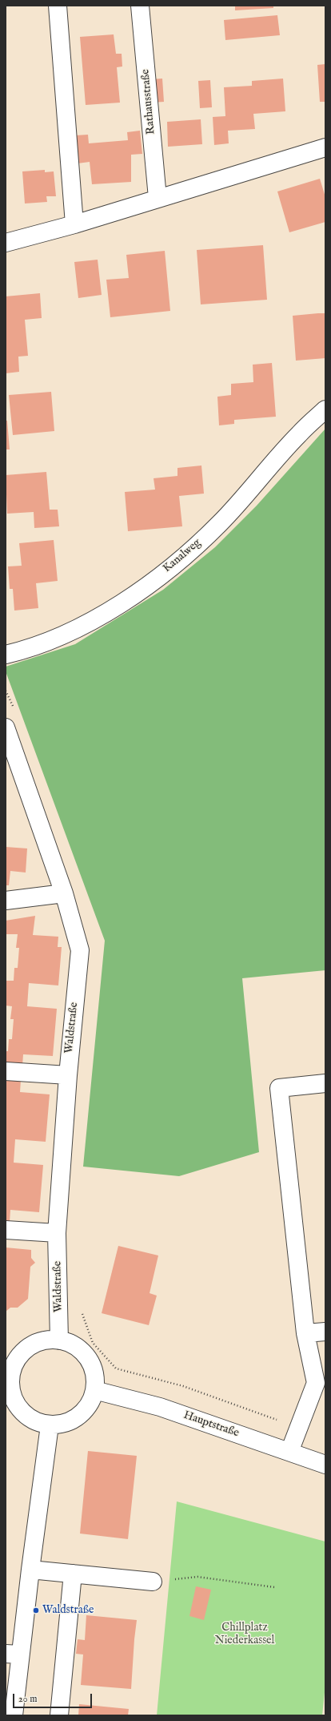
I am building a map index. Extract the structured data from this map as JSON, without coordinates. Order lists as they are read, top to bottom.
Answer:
{
  "streets": {
    "street": [
      "Rathausstraße",
      "Kanalweg",
      "Waldstraße",
      "Hauptstraße"
    ]
  },
  "crossings": [
    ["Waldstraße", "Hauptstraße"]
  ],
  "parks": ["Chillplatz Niederkassel"],
  "places": ["Waldstraße"],
  "scale_bar": "20 m"
}
